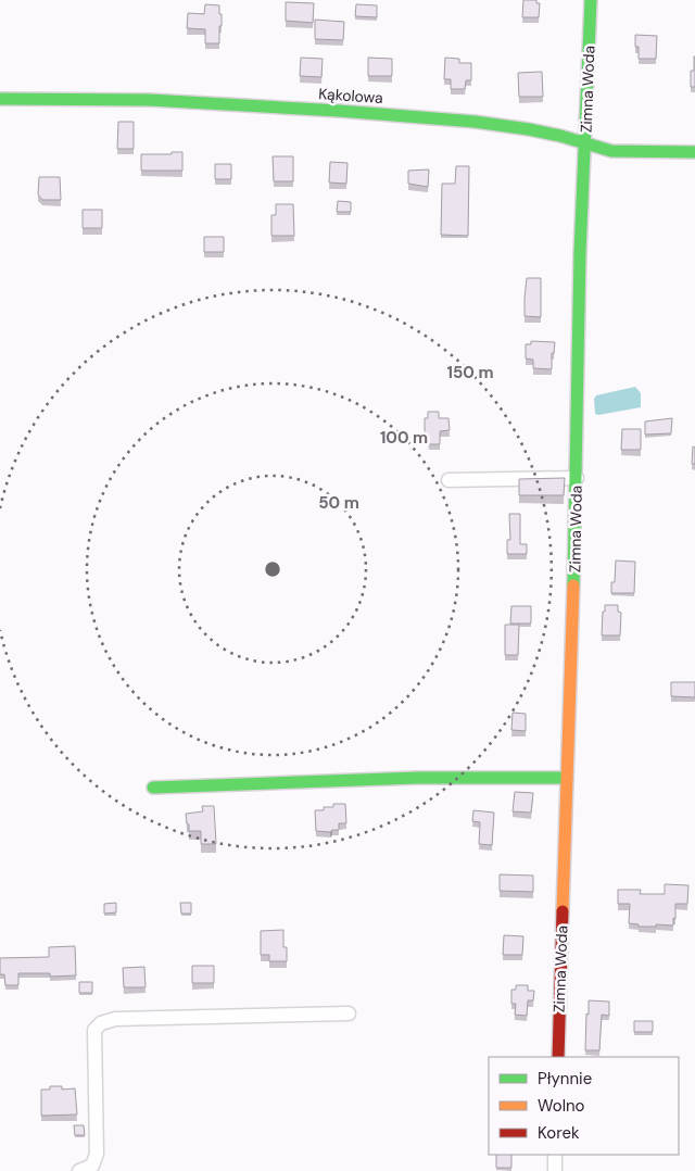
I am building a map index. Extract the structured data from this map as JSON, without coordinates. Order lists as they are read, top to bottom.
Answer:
{
  "streets": {
    "street": ["Zimna Woda", "Kąkolowa"]
  },
  "crossings": [
    ["Zimna Woda", "Kąkolowa"]
  ],
  "legend": ["Płynnie", "Wolno", "Korek"],
  "rings": ["150 m", "100 m", "50 m"]
}
